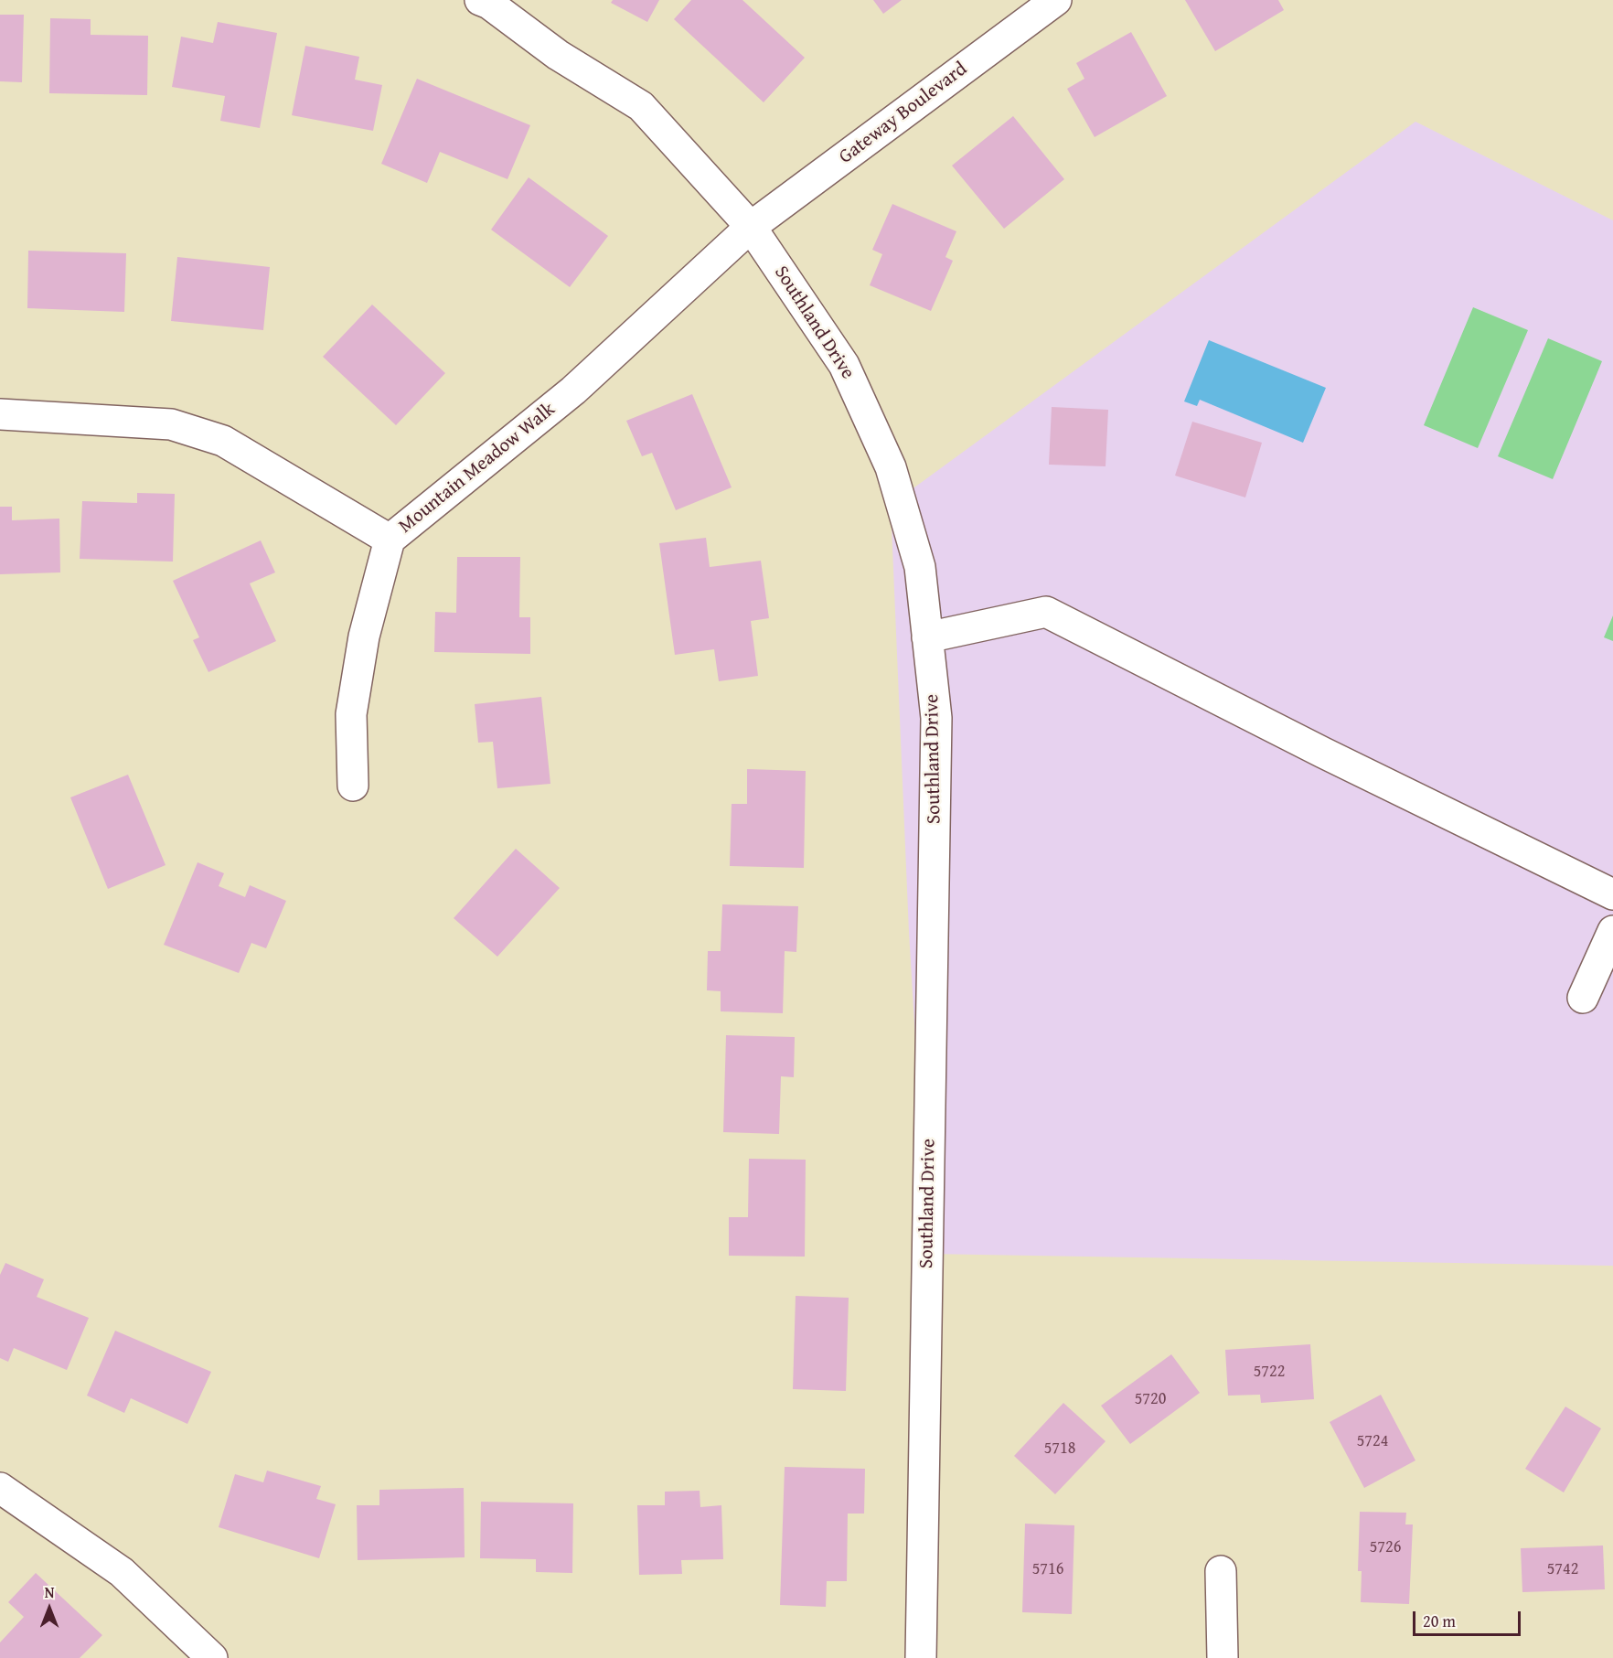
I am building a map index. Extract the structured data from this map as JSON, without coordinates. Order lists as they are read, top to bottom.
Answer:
{
  "streets": {
    "street": ["Gateway Boulevard", "Southland Drive", "Mountain Meadow Walk"]
  },
  "crossings": [
    ["Gateway Boulevard", "Southland Drive"],
    ["Gateway Boulevard", "Mountain Meadow Walk"],
    ["Southland Drive", "Mountain Meadow Walk"]
  ],
  "house_numbers": [
    "5722",
    "5720",
    "5724",
    "5718",
    "5726",
    "5716",
    "5742"
  ],
  "scale_bar": "20 m",
  "north": "top"
}
